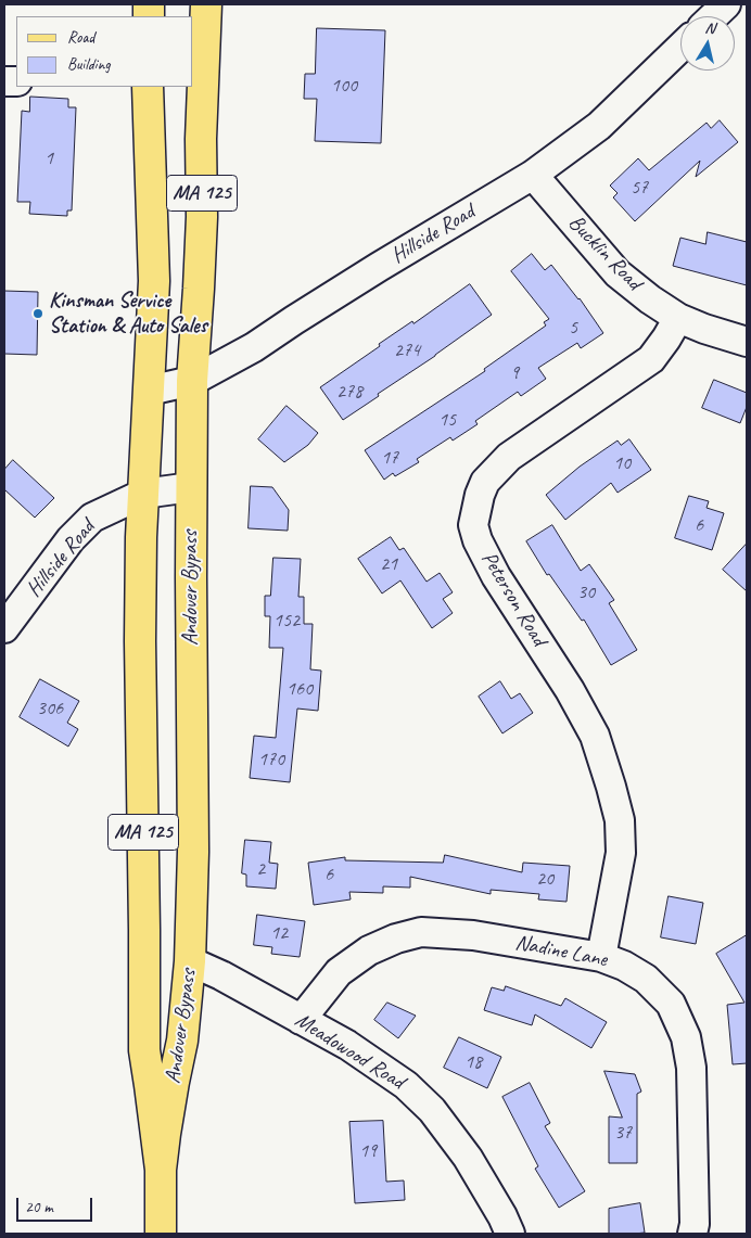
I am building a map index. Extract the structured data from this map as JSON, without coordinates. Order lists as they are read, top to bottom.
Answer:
{
  "streets": {
    "main road": ["MA 125", "Andover Bypass"],
    "street": [
      "Hillside Road",
      "Bucklin Road",
      "Peterson Road",
      "Nadine Lane",
      "Meadowood Road"
    ]
  },
  "crossings": [
    ["Hillside Road", "Bucklin Road"],
    ["Hillside Road", "Andover Bypass"],
    ["Bucklin Road", "Peterson Road"],
    ["Andover Bypass", "Meadowood Road"],
    ["Peterson Road", "Nadine Lane"],
    ["Nadine Lane", "Meadowood Road"]
  ],
  "places": ["Kinsman Service Station & Auto Sales"],
  "house_numbers": [
    "100",
    "1",
    "57",
    "5",
    "274",
    "9",
    "278",
    "15",
    "17",
    "10",
    "6",
    "21",
    "30",
    "152",
    "160",
    "306",
    "170",
    "2",
    "6",
    "20",
    "12",
    "18",
    "37",
    "19"
  ],
  "legend": ["Road", "Building"],
  "scale_bar": "20 m",
  "north": "top"
}
